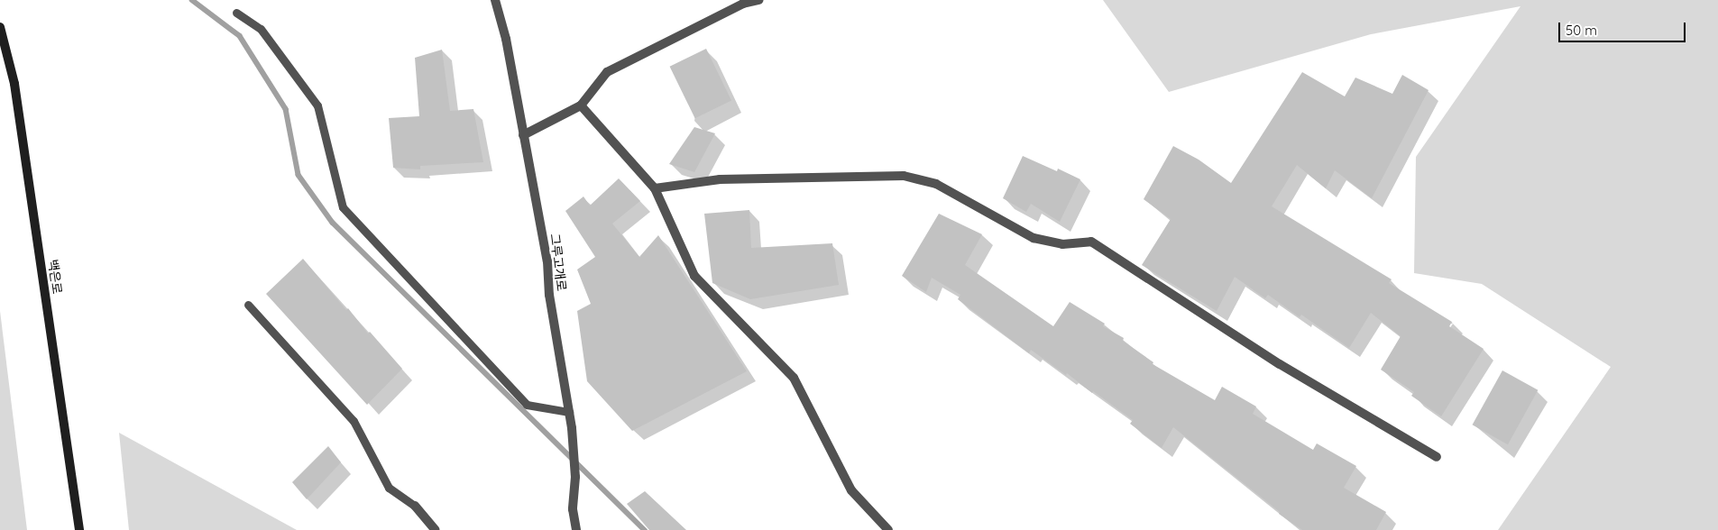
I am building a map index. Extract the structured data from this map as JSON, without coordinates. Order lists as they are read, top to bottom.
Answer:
{
  "streets": {
    "main road": ["백은로"],
    "street": ["그루고개로"]
  },
  "scale_bar": "50 m"
}
